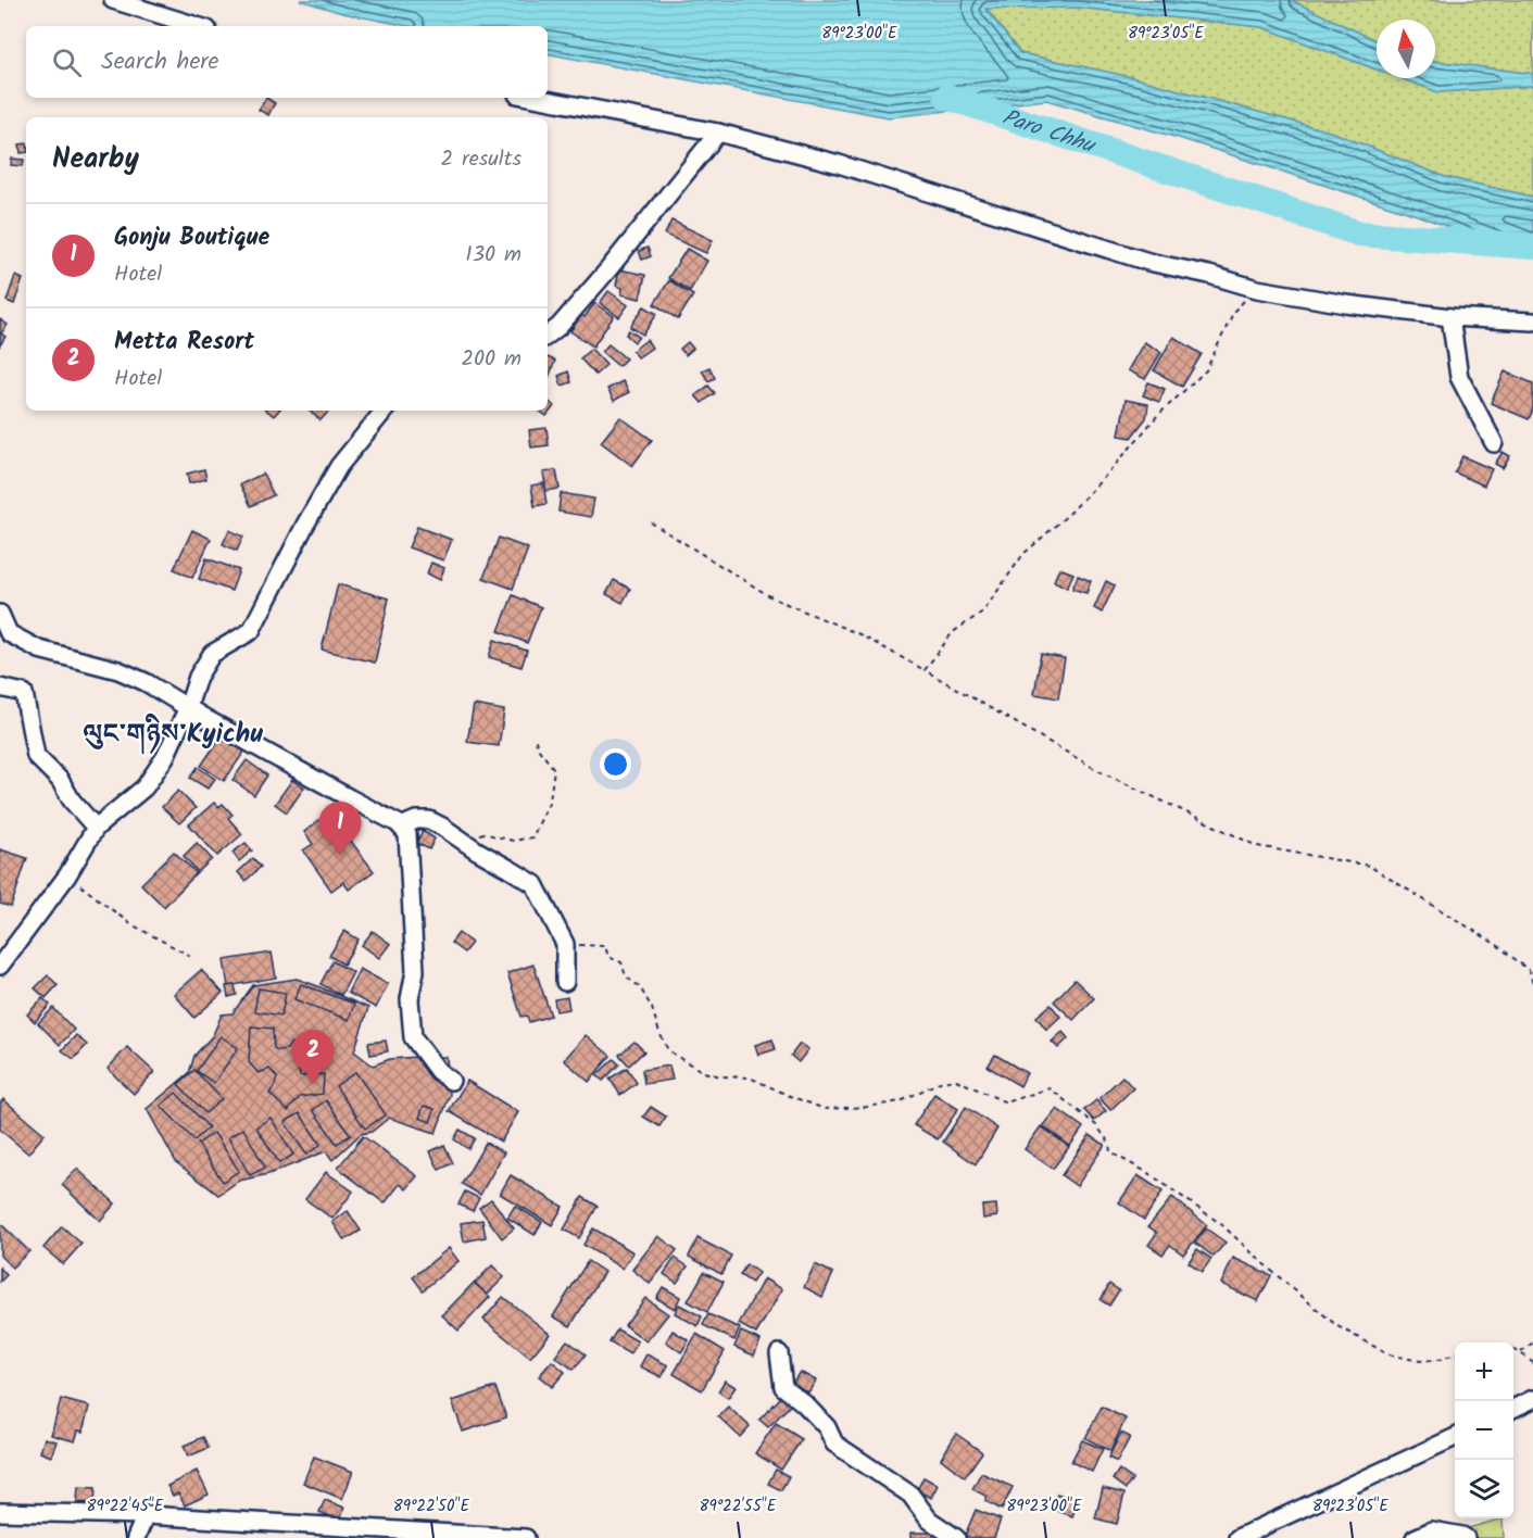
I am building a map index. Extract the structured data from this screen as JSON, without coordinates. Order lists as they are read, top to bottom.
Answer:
{
  "districts": ["ལུང་གཉིས་Kyichu"],
  "water": ["Paro Chhu"],
  "north": "top",
  "page": {
    "search": "Search here",
    "heading": ["Nearby", "2 results"],
    "list": [
      {
        "mark": "1",
        "name": "Gonju Boutique",
        "note": "Hotel",
        "value": "130 m"
      },
      {
        "mark": "2",
        "name": "Metta Resort",
        "note": "Hotel",
        "value": "200 m"
      }
    ],
    "pins": ["1", "2"],
    "map_buttons": ["+", "−"]
  },
  "coordinates": [
    "89°23'00\"E",
    "89°23'05\"E",
    "89°22'45\"E",
    "89°22'50\"E",
    "89°22'55\"E"
  ]
}
